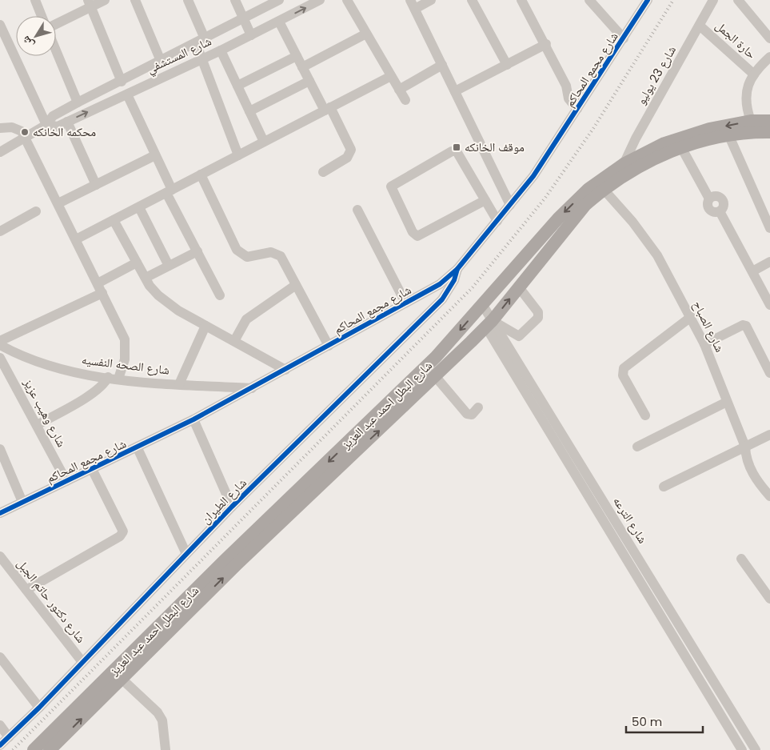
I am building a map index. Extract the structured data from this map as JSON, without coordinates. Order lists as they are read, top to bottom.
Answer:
{
  "streets": {
    "main road": ["شارع البطل احمد عبد العزيز"],
    "street": [
      "حارة الجمل",
      "شارع المستشفي",
      "شارع مجمع المحاكم",
      "شارع 23 يوليو",
      "شارع الصباح",
      "شارع الصحه النفسيه",
      "شارع وهيب عزيز",
      "شارع الطيران",
      "شارع الترعه",
      "شارع دكتور حاتم الجبل"
    ]
  },
  "crossings": [
    ["حارة الجمل", "شارع 23 يوليو"],
    ["شارع مجمع المحاكم", "شارع الصحه النفسيه"],
    ["شارع مجمع المحاكم", "شارع وهيب عزيز"],
    ["شارع مجمع المحاكم", "شارع الطيران"],
    ["شارع 23 يوليو", "شارع البطل احمد عبد العزيز"],
    ["شارع الصباح", "شارع البطل احمد عبد العزيز"],
    ["شارع البطل احمد عبد العزيز", "شارع الترعه"],
    ["شارع الطيران", "شارع دكتور حاتم الجبل"]
  ],
  "places": {
    "other": ["محكمه الخانكه"],
    "transit": ["موقف الخانكه"]
  },
  "scale_bar": "50 m",
  "north": "bottom left"
}
